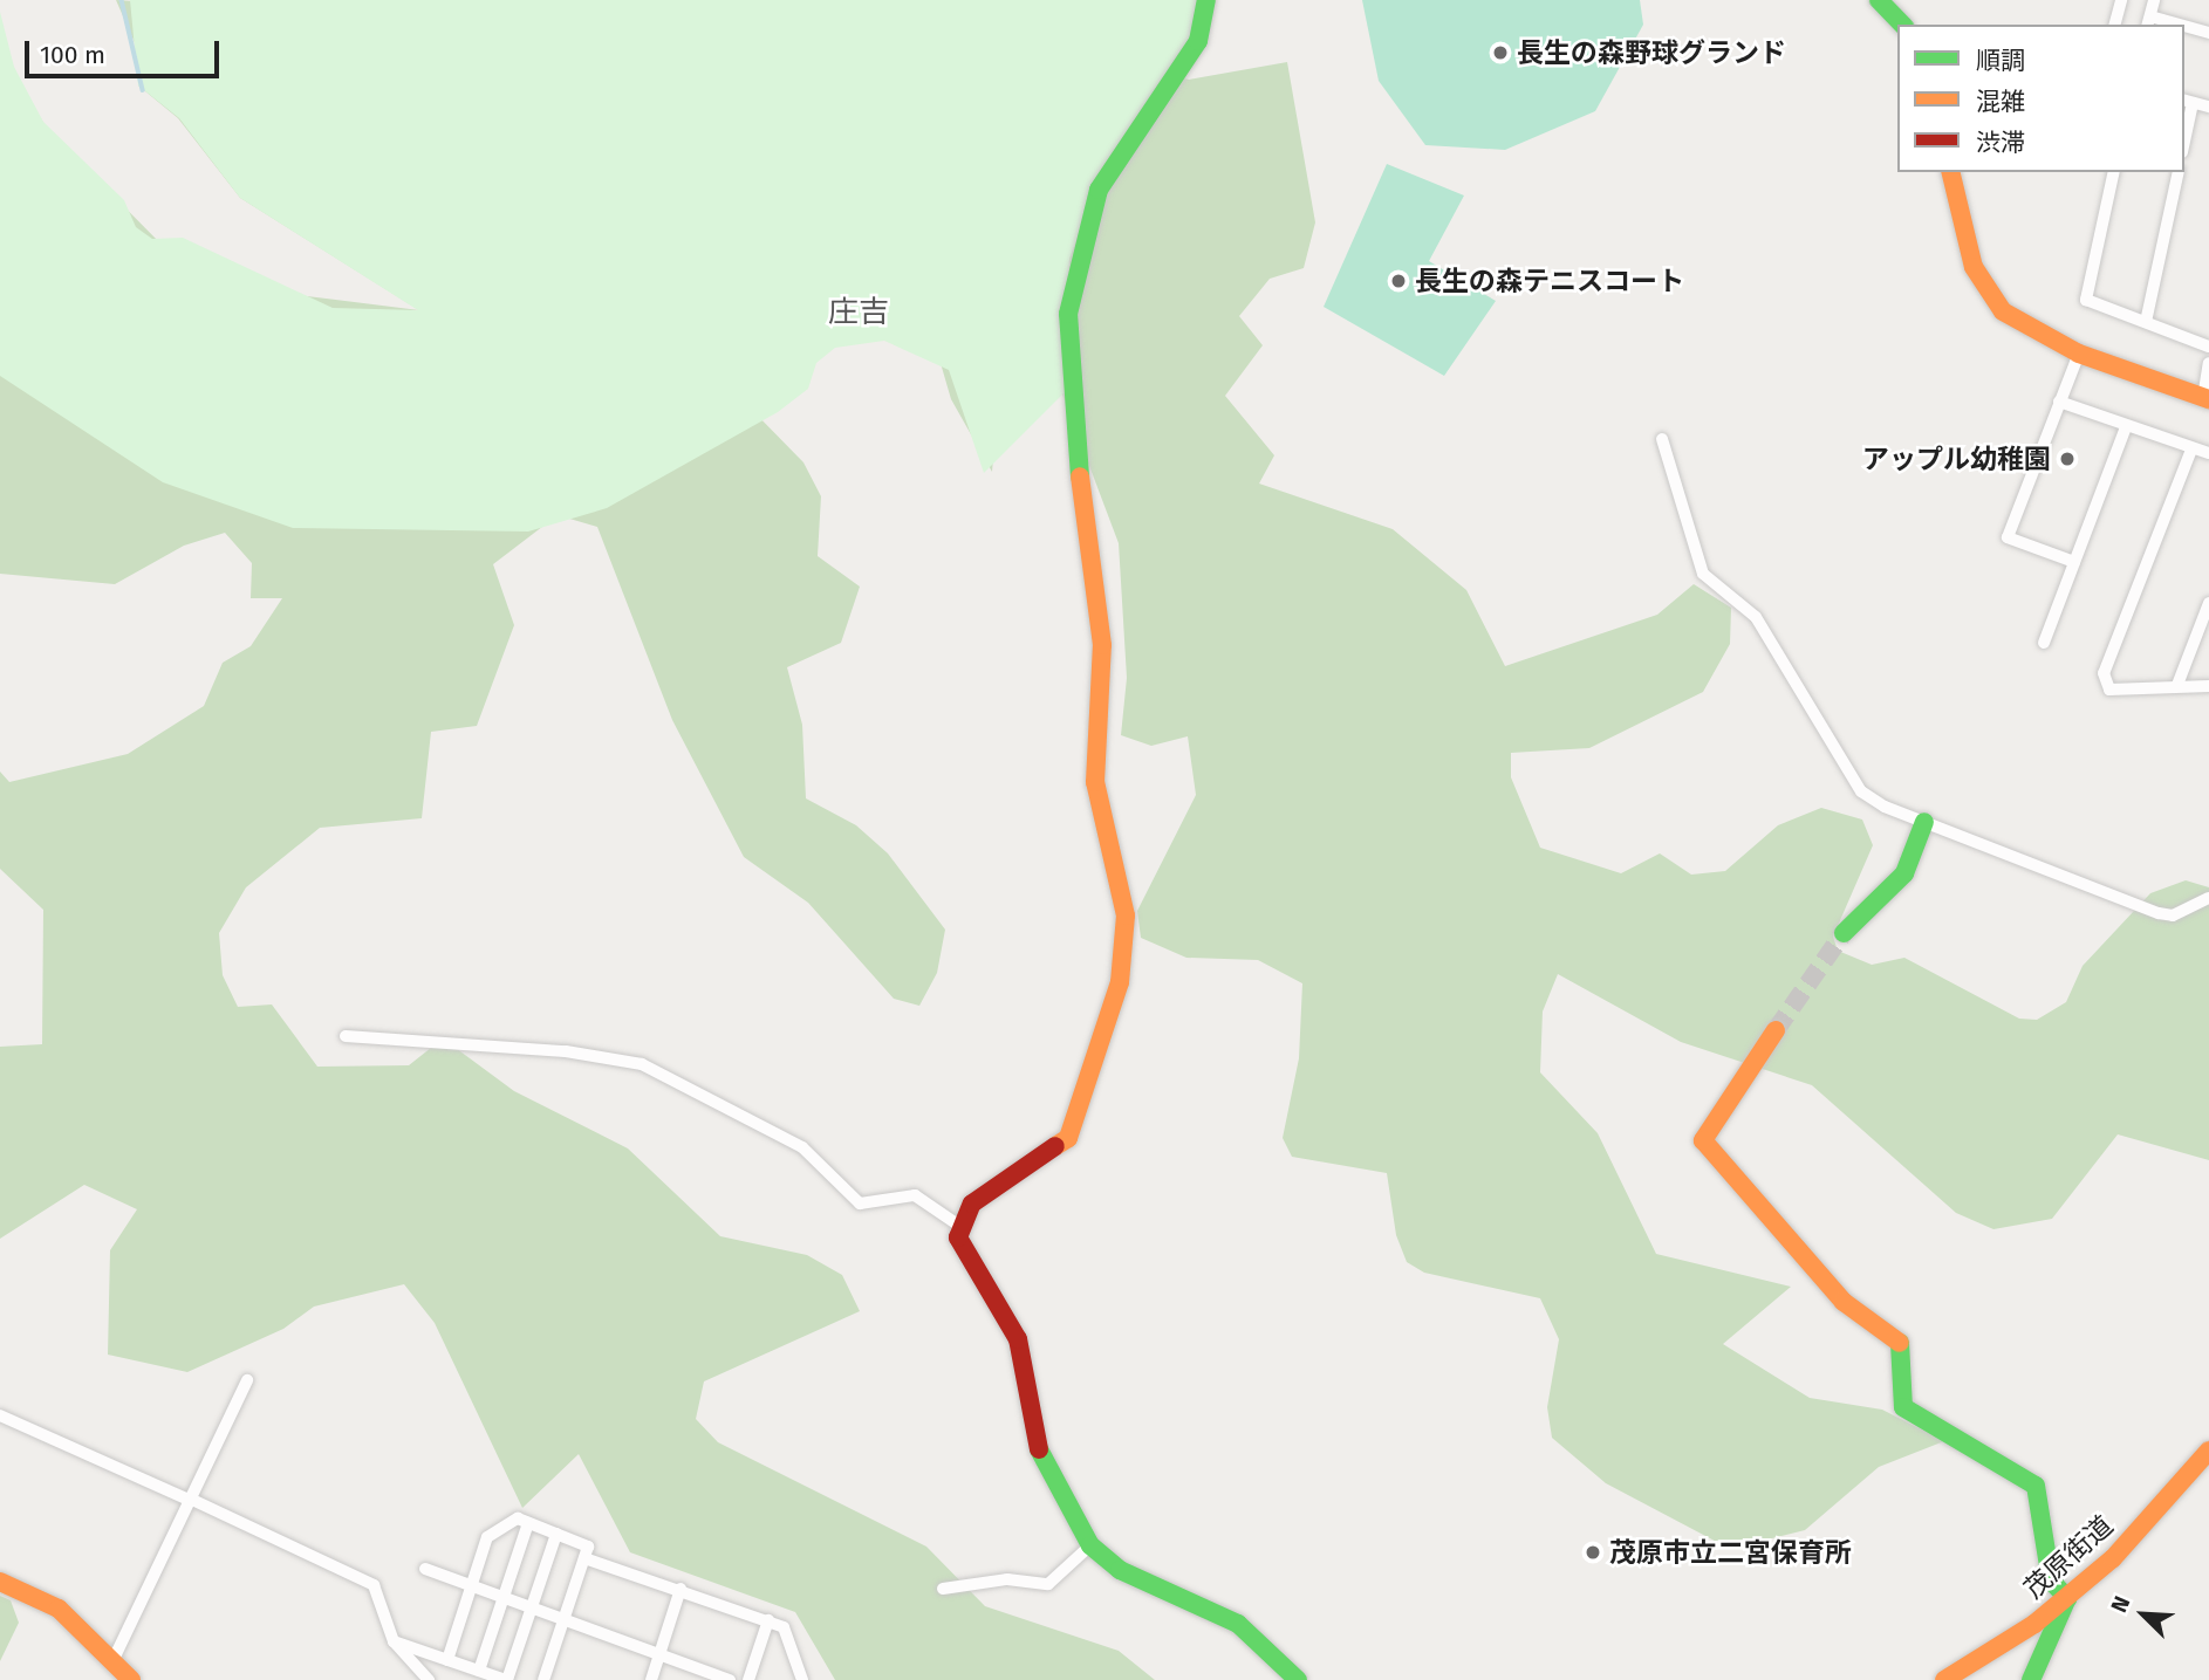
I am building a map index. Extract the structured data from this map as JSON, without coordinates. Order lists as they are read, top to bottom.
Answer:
{
  "streets": {
    "street": ["茂原街道"]
  },
  "districts": ["庄吉"],
  "places": [
    "長生の森野球グランド",
    "長生の森テニスコート",
    "アップル幼稚園",
    "茂原市立二宮保育所"
  ],
  "legend": ["順調", "混雑", "渋滞"],
  "scale_bar": "100 m",
  "north": "top left"
}
